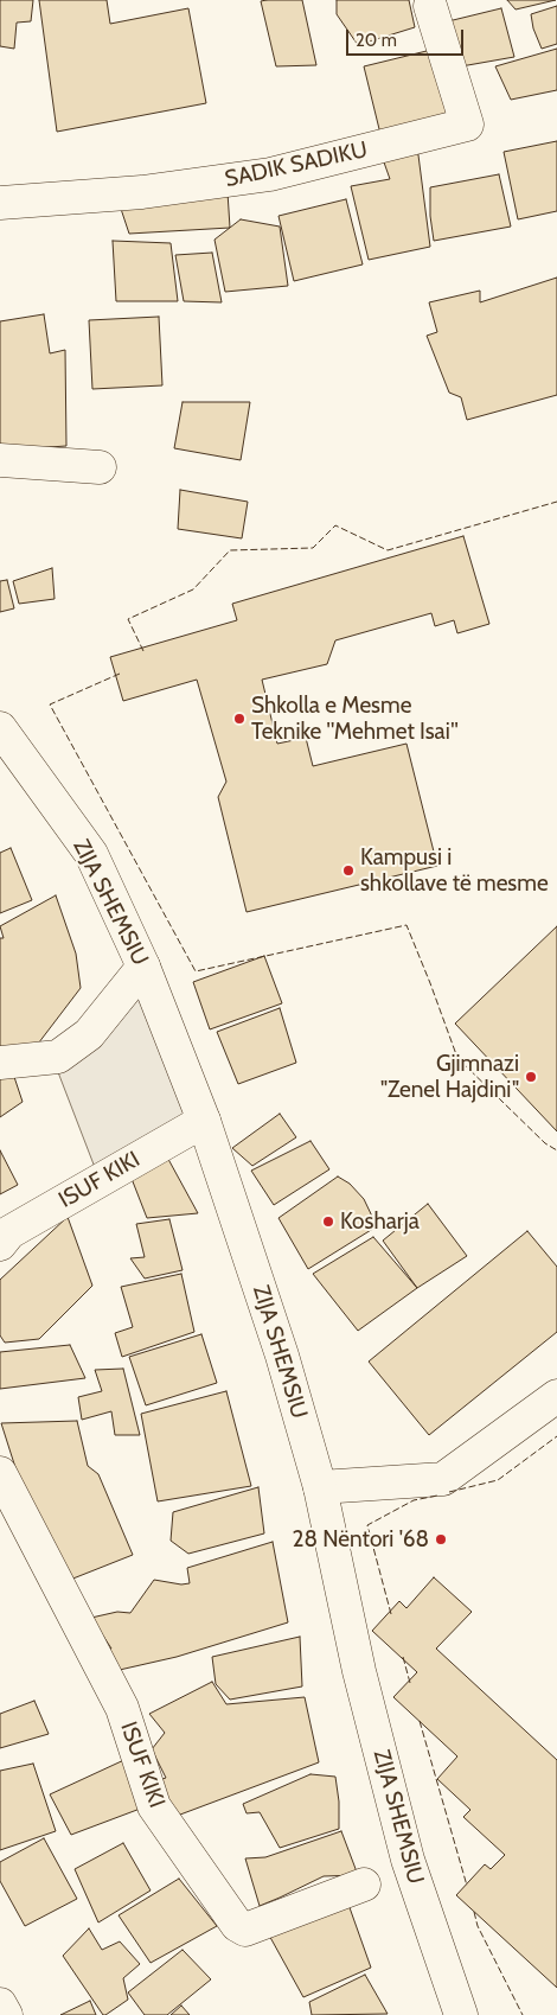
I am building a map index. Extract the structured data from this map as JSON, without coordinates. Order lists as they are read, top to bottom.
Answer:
{
  "streets": {
    "street": ["SADIK SADIKU", "ZIJA SHEMSIU", "ISUF KIKI"]
  },
  "crossings": [
    ["ZIJA SHEMSIU", "ISUF KIKI"]
  ],
  "places": [
    "Shkolla e Mesme Teknike ''Mehmet Isai''",
    "Kampusi i shkollave të mesme",
    "Gjimnazi \"Zenel Hajdini\"",
    "Kosharja",
    "28 Nëntori '68"
  ],
  "scale_bar": "20 m"
}
